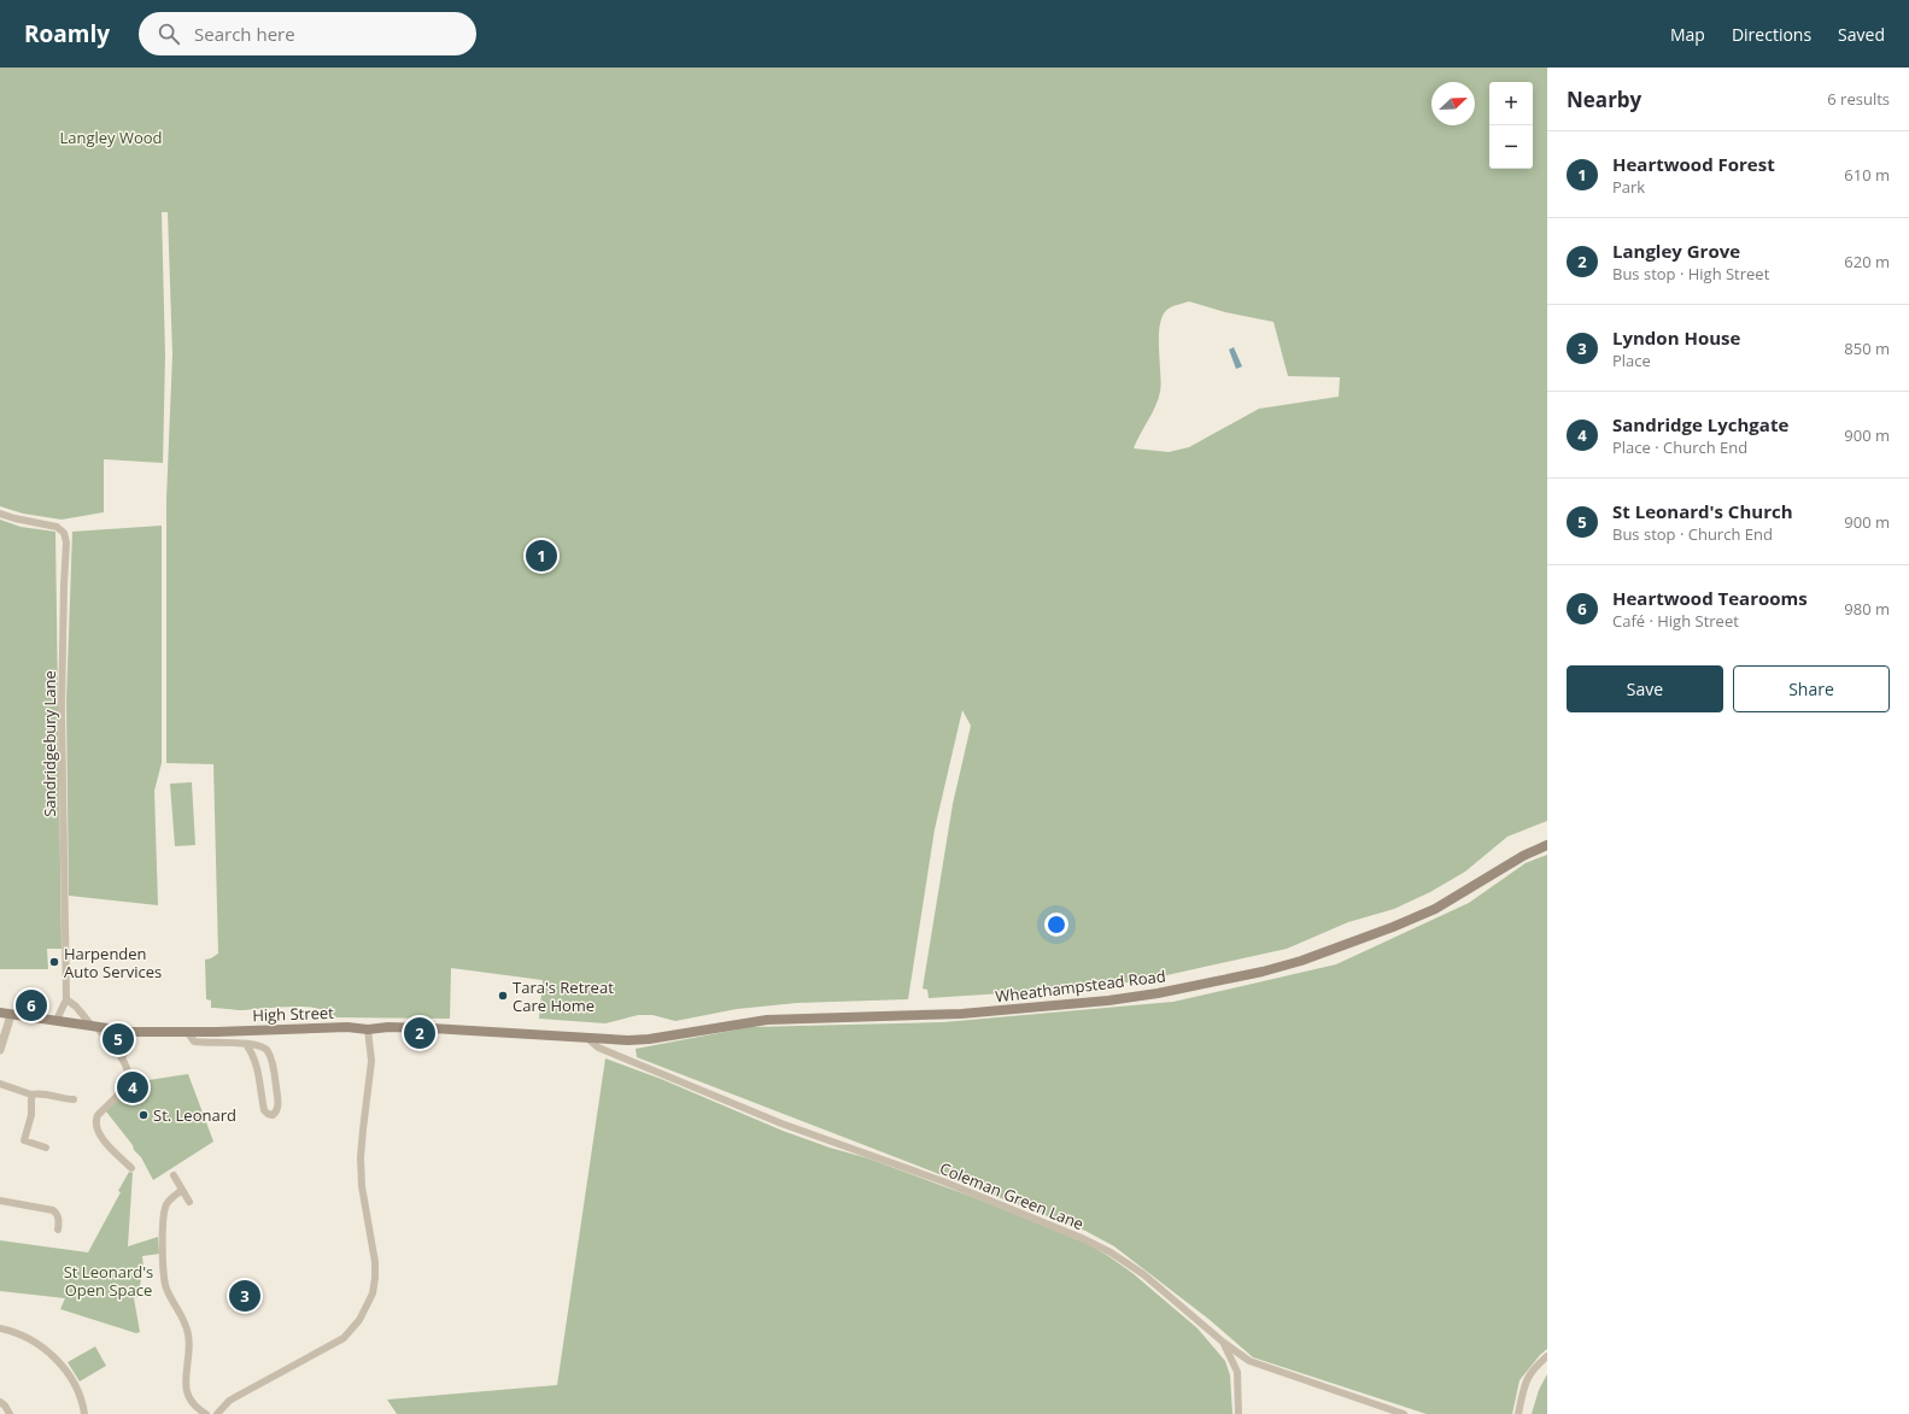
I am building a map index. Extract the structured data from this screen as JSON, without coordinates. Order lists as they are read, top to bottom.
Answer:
{
  "streets": {
    "main road": ["Wheathampstead Road", "High Street"],
    "street": ["Sandridgebury Lane", "Coleman Green Lane"]
  },
  "crossings": [
    ["Sandridgebury Lane", "High Street"],
    ["Wheathampstead Road", "High Street"],
    ["Wheathampstead Road", "Coleman Green Lane"],
    ["High Street", "Coleman Green Lane"]
  ],
  "parks": ["Langley Wood", "St Leonard's Open Space"],
  "places": ["Harpenden Auto Services", "Tara's Retreat Care Home", "St. Leonard"],
  "north": "top right",
  "page": {
    "header": "Roamly",
    "search": "Search here",
    "nav": ["Map", "Directions", "Saved"],
    "heading": ["Nearby", "6 results"],
    "map_buttons": ["+", "−"],
    "list": [
      {
        "mark": "1",
        "name": "Heartwood Forest",
        "note": "Park",
        "value": "610 m"
      },
      {
        "mark": "2",
        "name": "Langley Grove",
        "note": "Bus stop · High Street",
        "value": "620 m"
      },
      {
        "mark": "3",
        "name": "Lyndon House",
        "note": "Place",
        "value": "850 m"
      },
      {
        "mark": "4",
        "name": "Sandridge Lychgate",
        "note": "Place · Church End",
        "value": "900 m"
      },
      {
        "mark": "5",
        "name": "St Leonard's Church",
        "note": "Bus stop · Church End",
        "value": "900 m"
      },
      {
        "mark": "6",
        "name": "Heartwood Tearooms",
        "note": "Café · High Street",
        "value": "980 m"
      }
    ],
    "pins": [
      "1",
      "6",
      "2",
      "5",
      "4",
      "3"
    ],
    "buttons": ["Save", "Share"]
  }
}
